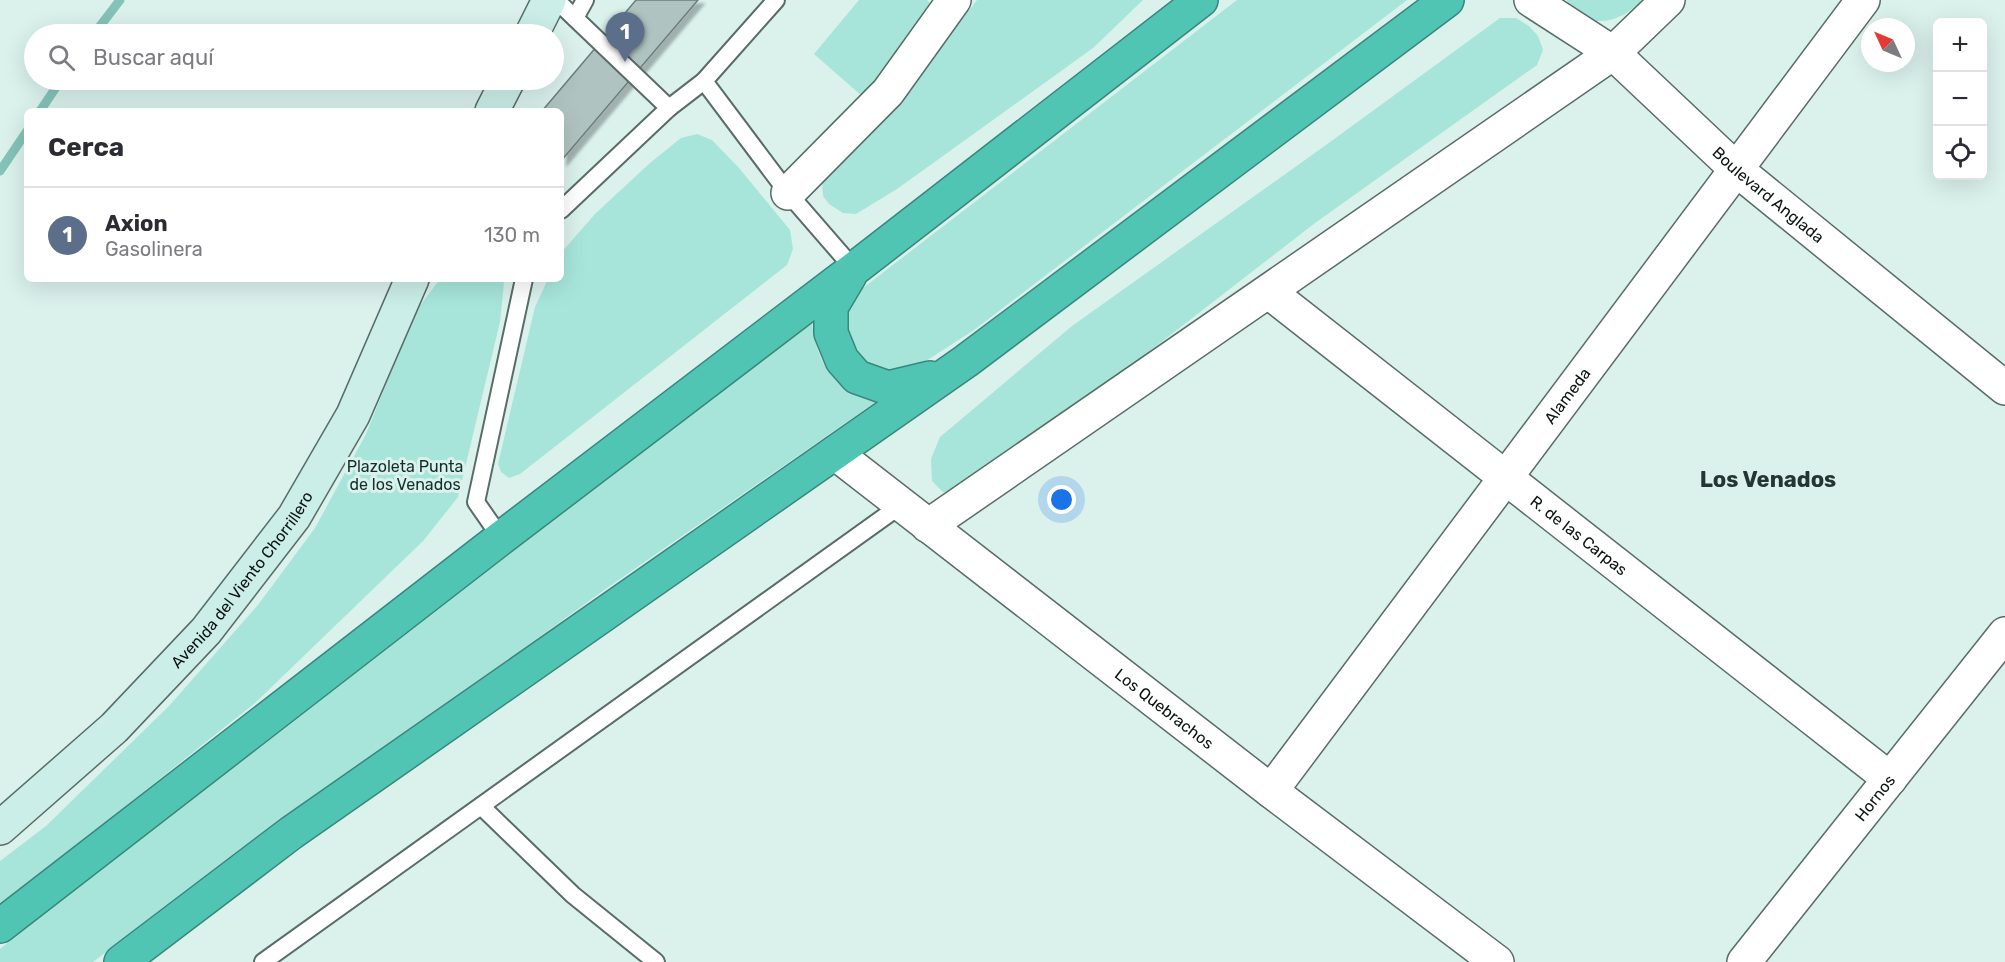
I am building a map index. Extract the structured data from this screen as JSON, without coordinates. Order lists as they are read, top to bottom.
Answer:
{
  "streets": {
    "main road": ["Avenida del Viento Chorrillero"],
    "street": [
      "Boulevard Anglada",
      "Alameda",
      "R. de las Carpas",
      "Los Quebrachos",
      "Hornos"
    ]
  },
  "crossings": [
    ["Boulevard Anglada", "Alameda"],
    ["Alameda", "R. de las Carpas"],
    ["Alameda", "Los Quebrachos"],
    ["R. de las Carpas", "Hornos"]
  ],
  "districts": ["Los Venados"],
  "parks": ["Plazoleta Punta de los Venados"],
  "north": "top left",
  "page": {
    "pins": "1",
    "map_buttons": ["+", "−"],
    "search": "Buscar aquí",
    "heading": "Cerca",
    "list": [
      {
        "mark": "1",
        "name": "Axion",
        "note": "Gasolinera",
        "value": "130 m"
      }
    ]
  }
}
